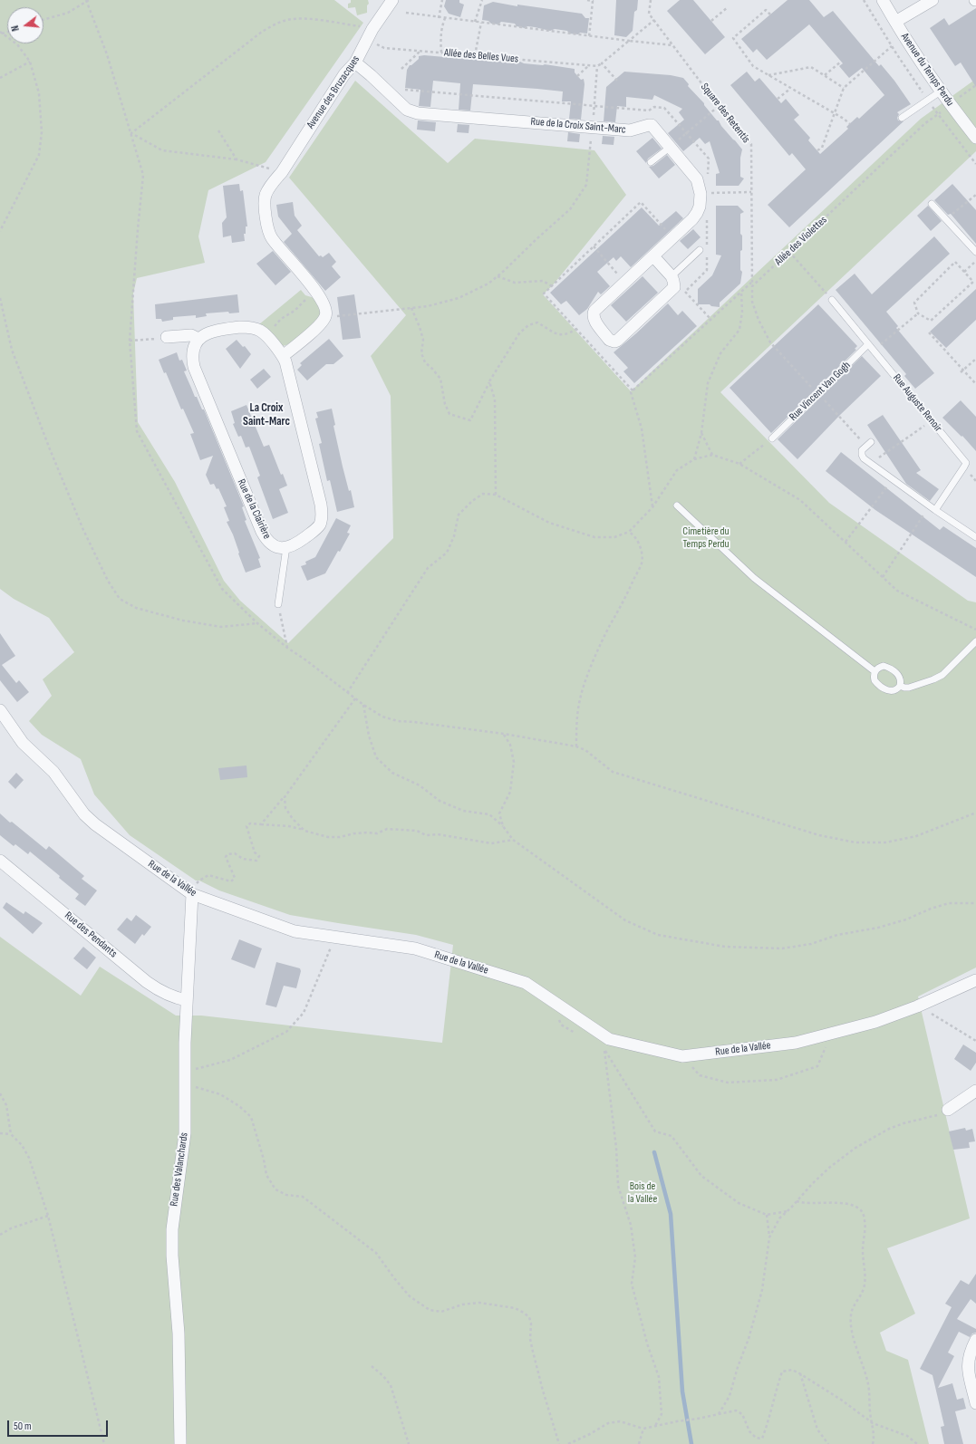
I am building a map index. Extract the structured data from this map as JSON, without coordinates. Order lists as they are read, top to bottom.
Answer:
{
  "streets": {
    "street": [
      "Avenue du Temps Perdu",
      "Avenue des Bruzacques",
      "Rue de la Croix Saint-Marc",
      "Rue de la Clairière",
      "Rue de la Vallée",
      "Rue des Pendants",
      "Rue des Valanchards"
    ],
    "lane": ["Rue Vincent Van Gogh", "Rue Auguste Renoir"],
    "path": ["Allée des Belles Vues", "Square des Retentis", "Allée des Violettes"]
  },
  "crossings": [
    ["Allée des Belles Vues", "Avenue des Bruzacques"],
    ["Avenue des Bruzacques", "Rue de la Croix Saint-Marc"],
    ["Square des Retentis", "Allée des Violettes"],
    ["Rue Vincent Van Gogh", "Rue Auguste Renoir"],
    ["Rue de la Vallée", "Rue des Valanchards"],
    ["Rue des Pendants", "Rue des Valanchards"]
  ],
  "districts": ["La Croix Saint-Marc"],
  "parks": ["Cimetière du Temps Perdu", "Bois de la Vallée"],
  "scale_bar": "50 m",
  "north": "left"
}
